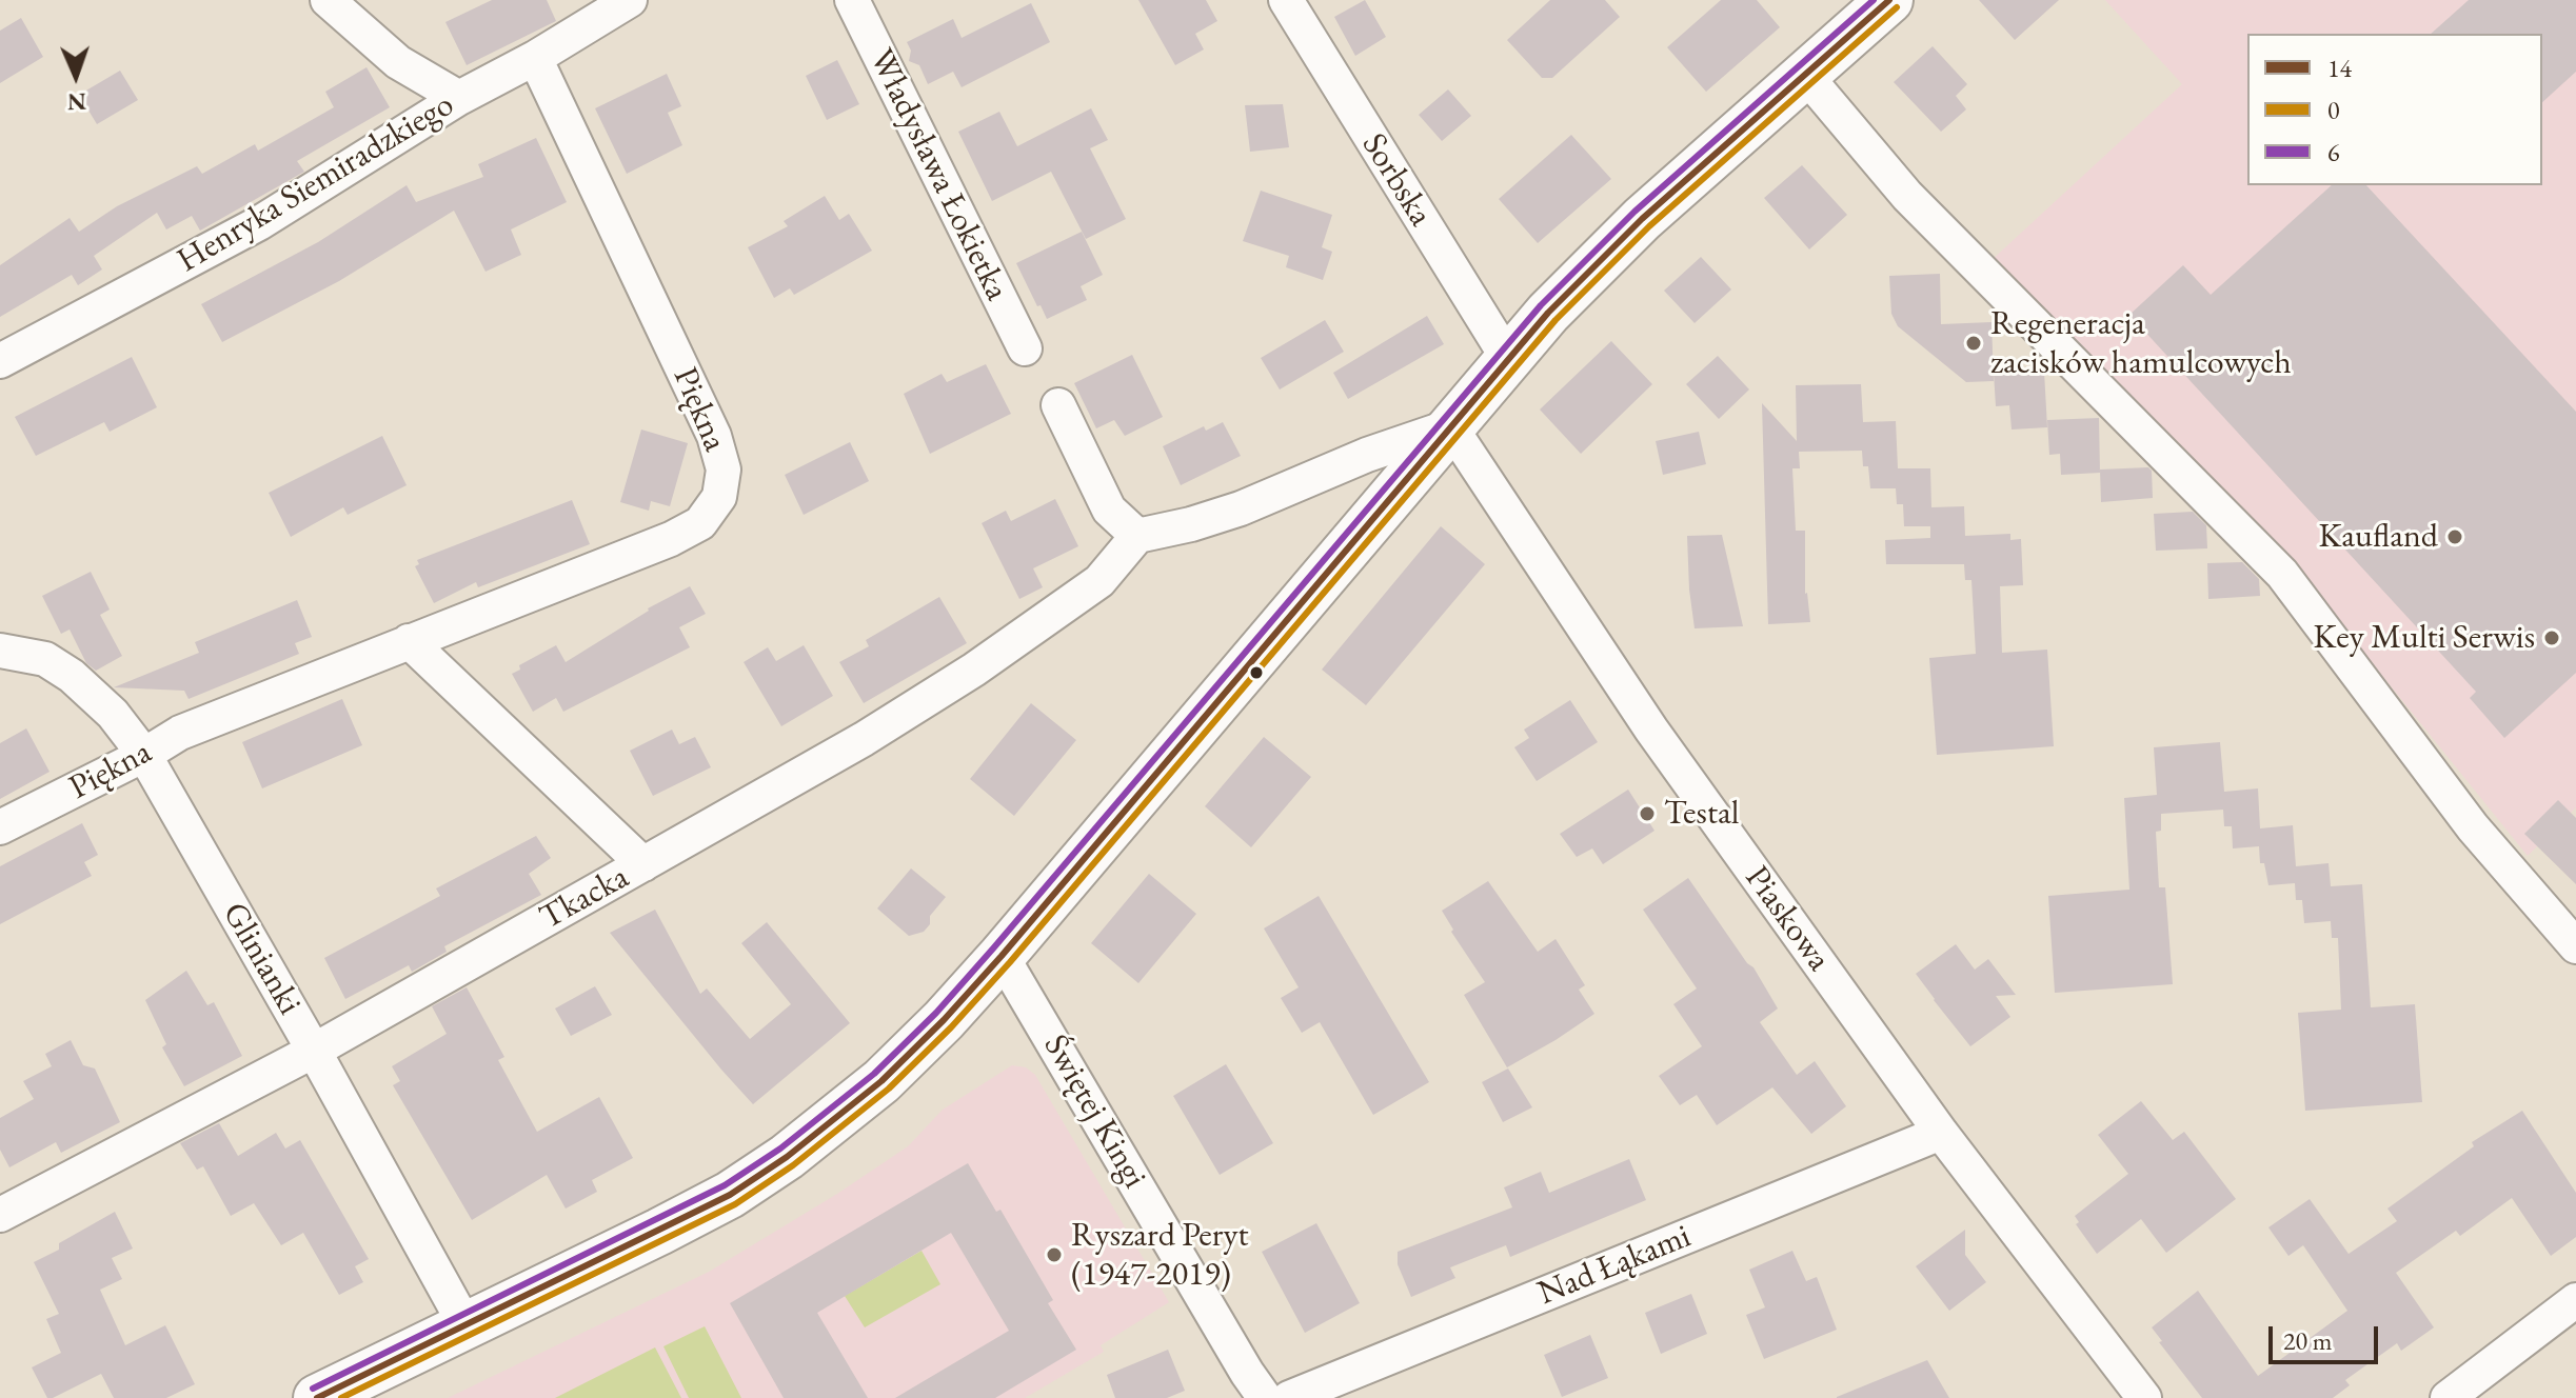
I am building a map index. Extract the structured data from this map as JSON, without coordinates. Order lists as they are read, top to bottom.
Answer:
{
  "streets": {
    "street": [
      "Władysława Łokietka",
      "Sorbska",
      "Henryka Siemiradzkiego",
      "Piękna",
      "Tkacka",
      "Piaskowa",
      "Glinianki",
      "Świętej Kingi",
      "Nad Łąkami"
    ]
  },
  "crossings": [
    ["Henryka Siemiradzkiego", "Piękna"],
    ["Piękna", "Glinianki"],
    ["Tkacka", "Glinianki"],
    ["Piaskowa", "Nad Łąkami"]
  ],
  "places": [
    "Regeneracja zacisków hamulcowych",
    "Kaufland",
    "Key Multi Serwis",
    "Testal",
    "Ryszard Peryt (1947-2019)"
  ],
  "lines": ["transit line 14", "transit line 6", "transit line 0"],
  "legend": ["14", "0", "6"],
  "scale_bar": "20 m",
  "north": "bottom"
}
